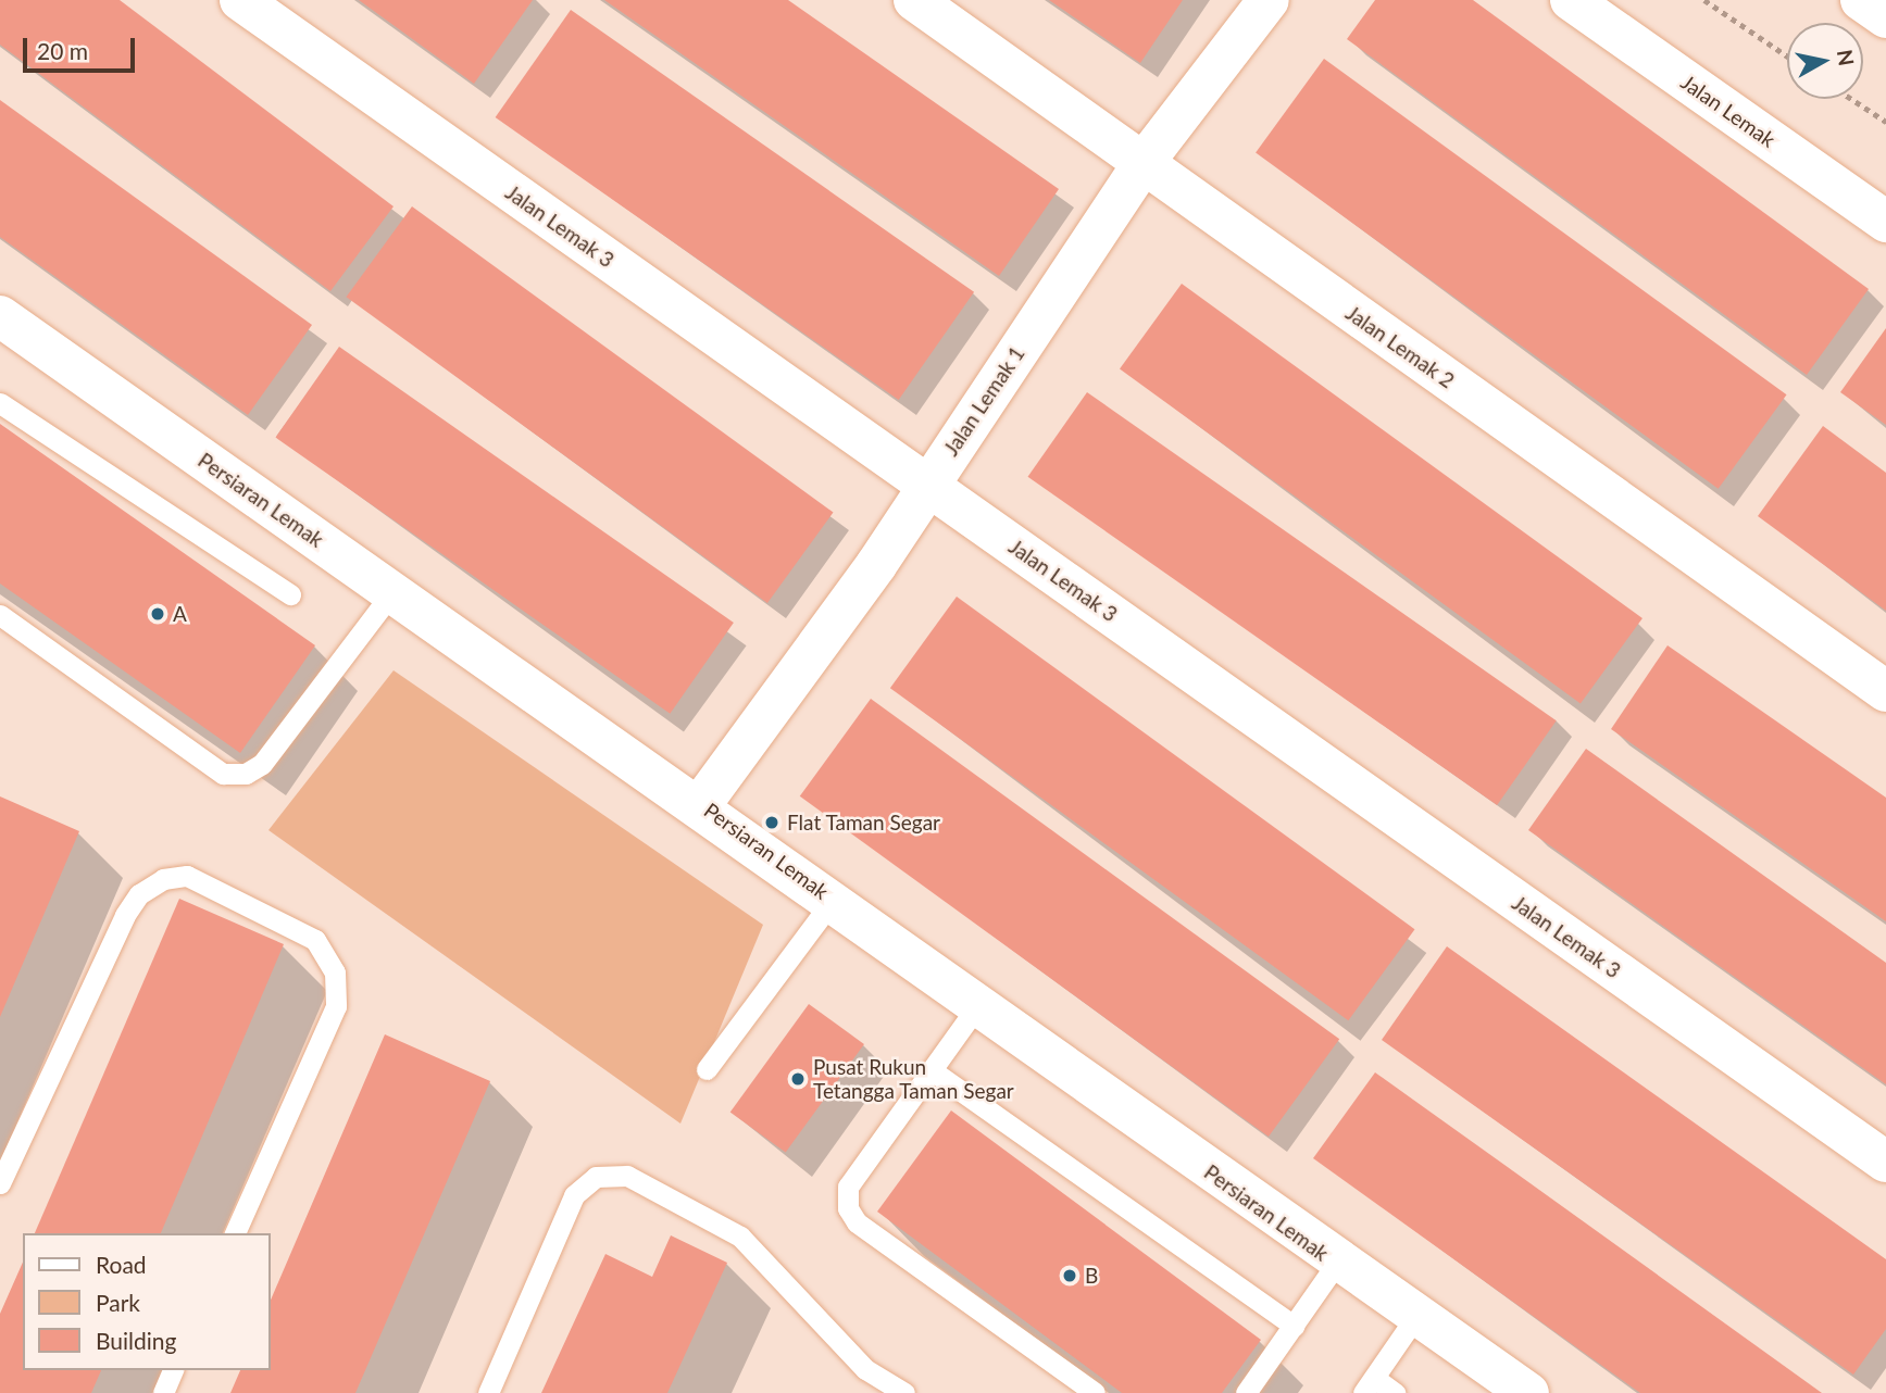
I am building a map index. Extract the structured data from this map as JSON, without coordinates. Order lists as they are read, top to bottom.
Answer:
{
  "streets": {
    "street": [
      "Jalan Lemak",
      "Jalan Lemak 3",
      "Jalan Lemak 2",
      "Jalan Lemak 1",
      "Persiaran Lemak"
    ]
  },
  "crossings": [
    ["Jalan Lemak 3", "Jalan Lemak 1"],
    ["Jalan Lemak 2", "Jalan Lemak 1"],
    ["Jalan Lemak 1", "Persiaran Lemak"]
  ],
  "places": [
    "A",
    "Flat Taman Segar",
    "Pusat Rukun Tetangga Taman Segar",
    "B"
  ],
  "legend": ["Road", "Park", "Building"],
  "scale_bar": "20 m",
  "north": "right"
}
